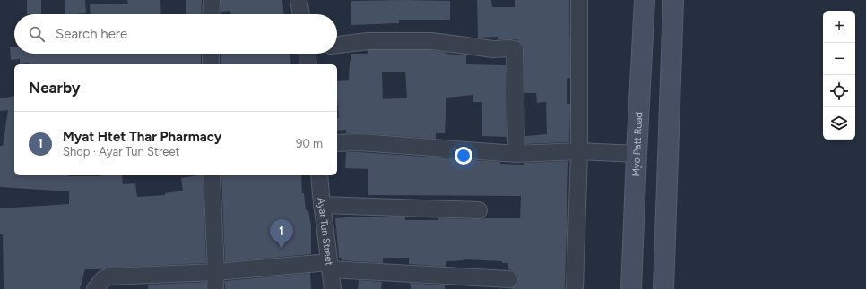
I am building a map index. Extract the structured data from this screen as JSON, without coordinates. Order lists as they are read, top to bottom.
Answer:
{
  "streets": {
    "main road": ["Myo Patt Road"],
    "street": ["Ayar Tun Street"]
  },
  "page": {
    "map_buttons": ["+", "−"],
    "search": "Search here",
    "heading": "Nearby",
    "list": [
      {
        "mark": "1",
        "name": "Myat Htet Thar Pharmacy",
        "note": "Shop · Ayar Tun Street",
        "value": "90 m"
      }
    ],
    "pins": "1"
  }
}
